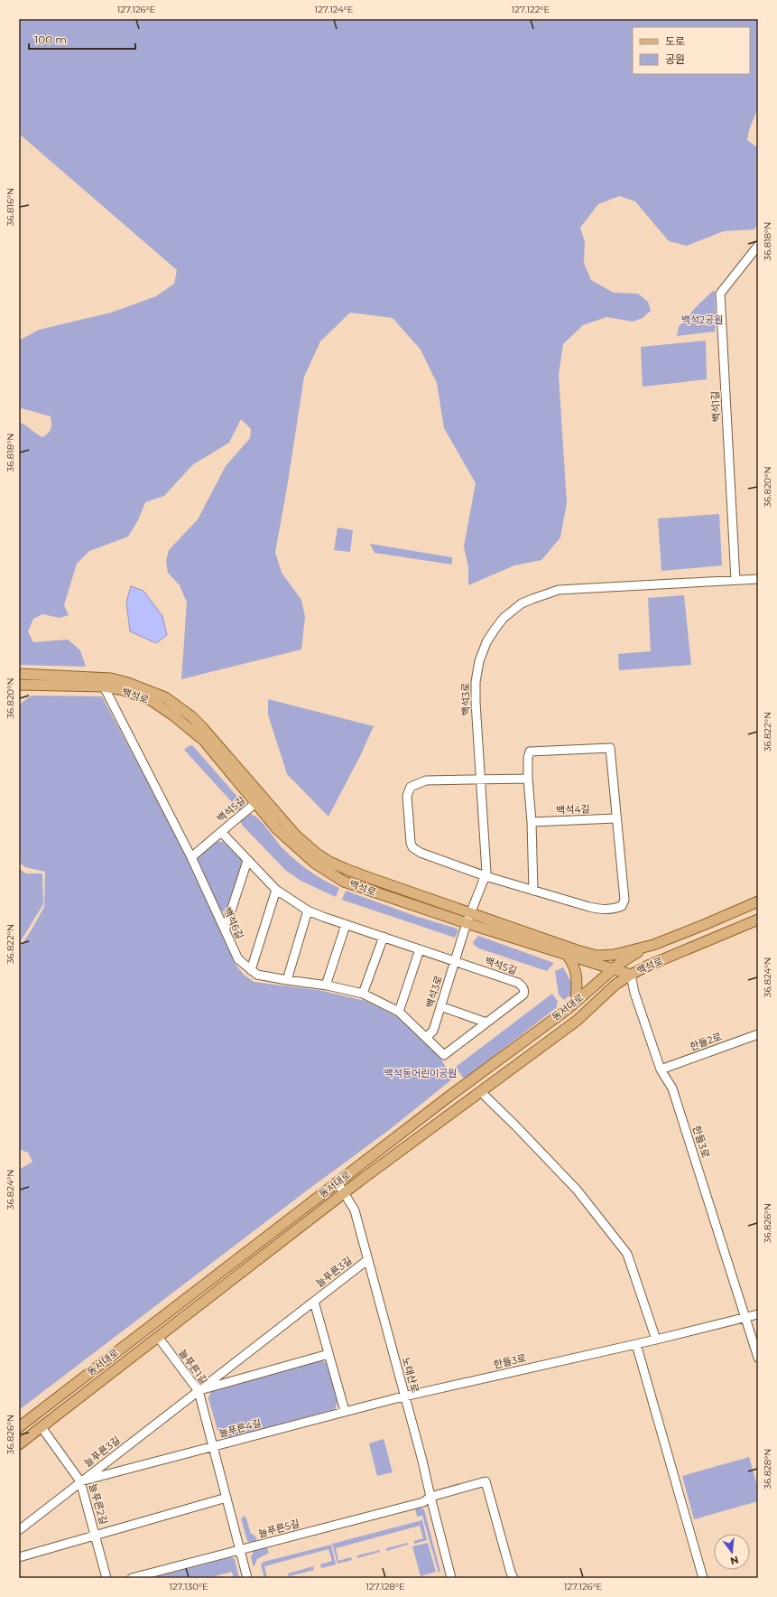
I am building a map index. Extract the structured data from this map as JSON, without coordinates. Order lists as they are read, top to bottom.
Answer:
{
  "streets": {
    "main road": ["백석로", "동서대로"],
    "street": [
      "백석1길",
      "백석3로",
      "백석5길",
      "백석4길",
      "백석6길",
      "한들2로",
      "한들3로",
      "늘푸른3길",
      "늘푸른1길",
      "노태산로",
      "늘푸른4길",
      "늘푸른2길",
      "늘푸른5길"
    ]
  },
  "crossings": [
    ["백석1길", "백석3로"],
    ["백석로", "백석3로"],
    ["백석로", "백석5길"],
    ["백석로", "백석6길"],
    ["백석로", "동서대로"],
    ["백석로", "한들3로"],
    ["백석3로", "백석5길"],
    ["백석3로", "백석6길"],
    ["백석5길", "백석6길"],
    ["동서대로", "한들3로"],
    ["동서대로", "늘푸른1길"],
    ["동서대로", "노태산로"],
    ["동서대로", "늘푸른2길"],
    ["한들2로", "한들3로"],
    ["한들3로", "노태산로"],
    ["한들3로", "늘푸른4길"],
    ["늘푸른3길", "늘푸른1길"],
    ["늘푸른3길", "노태산로"],
    ["늘푸른3길", "늘푸른4길"],
    ["늘푸른3길", "늘푸른2길"],
    ["늘푸른1길", "늘푸른4길"],
    ["늘푸른1길", "늘푸른5길"],
    ["노태산로", "늘푸른4길"],
    ["노태산로", "늘푸른5길"],
    ["늘푸른4길", "늘푸른2길"]
  ],
  "parks": ["백석2공원", "백석동어린이공원"],
  "legend": ["도로", "공원"],
  "scale_bar": "100 m",
  "north": "bottom",
  "coordinates": [
    "127.126°E",
    "127.124°E",
    "127.122°E",
    "36.816°N",
    "36.818°N",
    "36.820°N",
    "36.822°N",
    "36.824°N",
    "36.826°N",
    "36.828°N",
    "127.130°E",
    "127.128°E"
  ]
}
